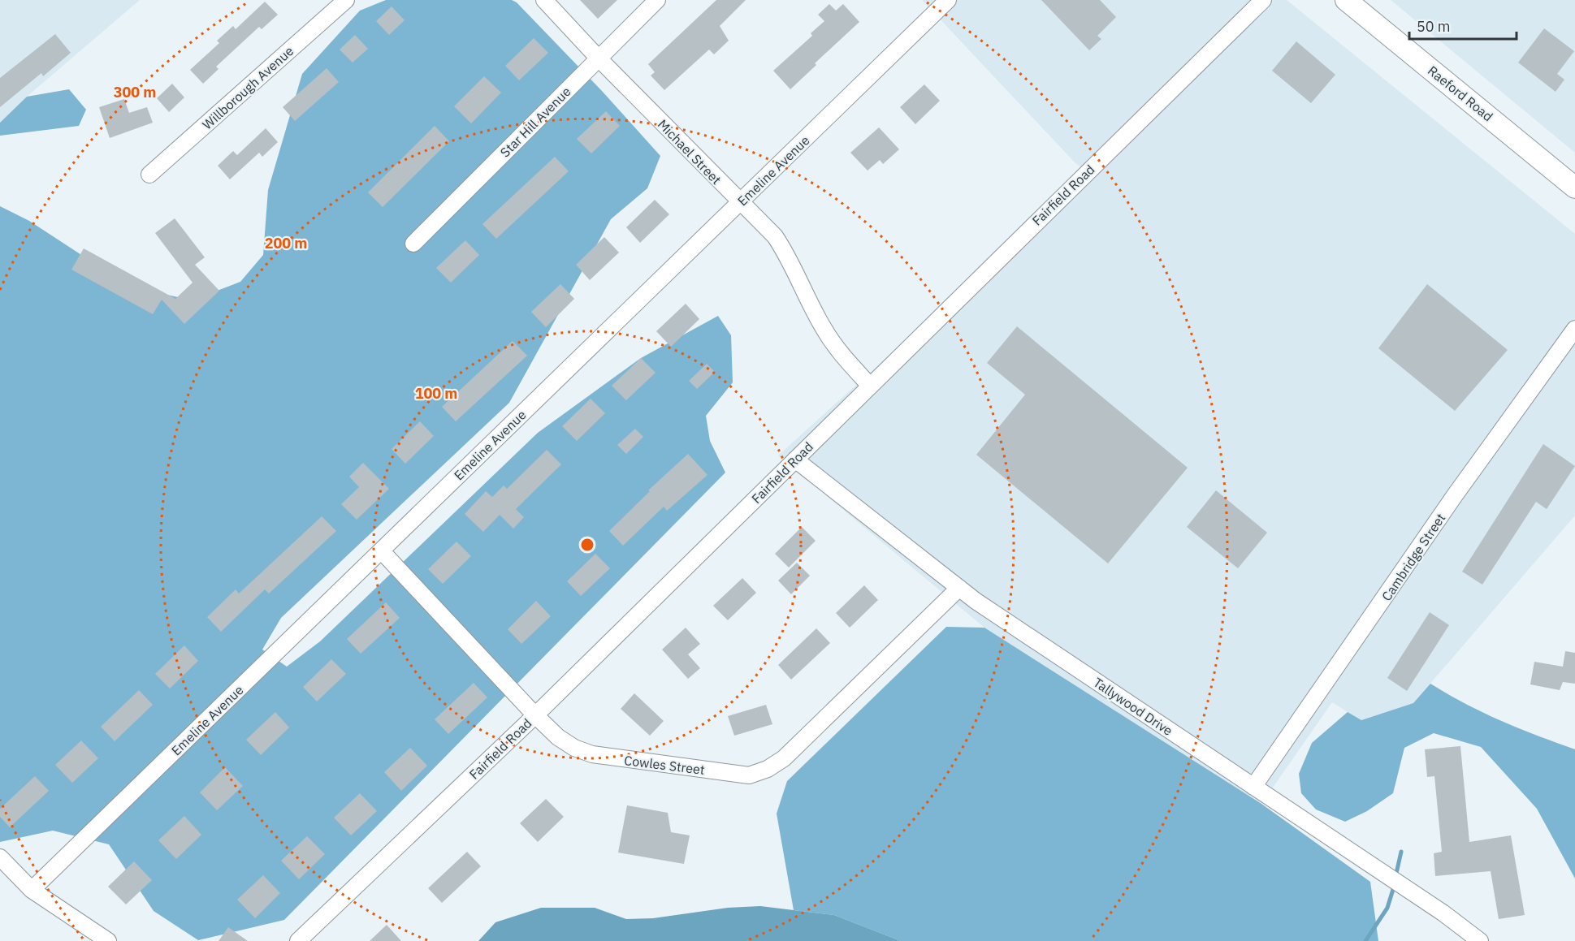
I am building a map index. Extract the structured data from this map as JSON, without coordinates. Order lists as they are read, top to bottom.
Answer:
{
  "streets": {
    "main road": ["Raeford Road"],
    "street": [
      "Willborough Avenue",
      "Star Hill Avenue",
      "Michael Street",
      "Emeline Avenue",
      "Fairfield Road",
      "Cambridge Street",
      "Tallywood Drive",
      "Cowles Street"
    ]
  },
  "crossings": [
    ["Star Hill Avenue", "Michael Street"],
    ["Michael Street", "Emeline Avenue"],
    ["Michael Street", "Fairfield Road"],
    ["Emeline Avenue", "Cowles Street"],
    ["Fairfield Road", "Tallywood Drive"],
    ["Fairfield Road", "Cowles Street"],
    ["Cambridge Street", "Tallywood Drive"],
    ["Tallywood Drive", "Cowles Street"]
  ],
  "scale_bar": "50 m",
  "rings": ["300 m", "200 m", "100 m"]
}
